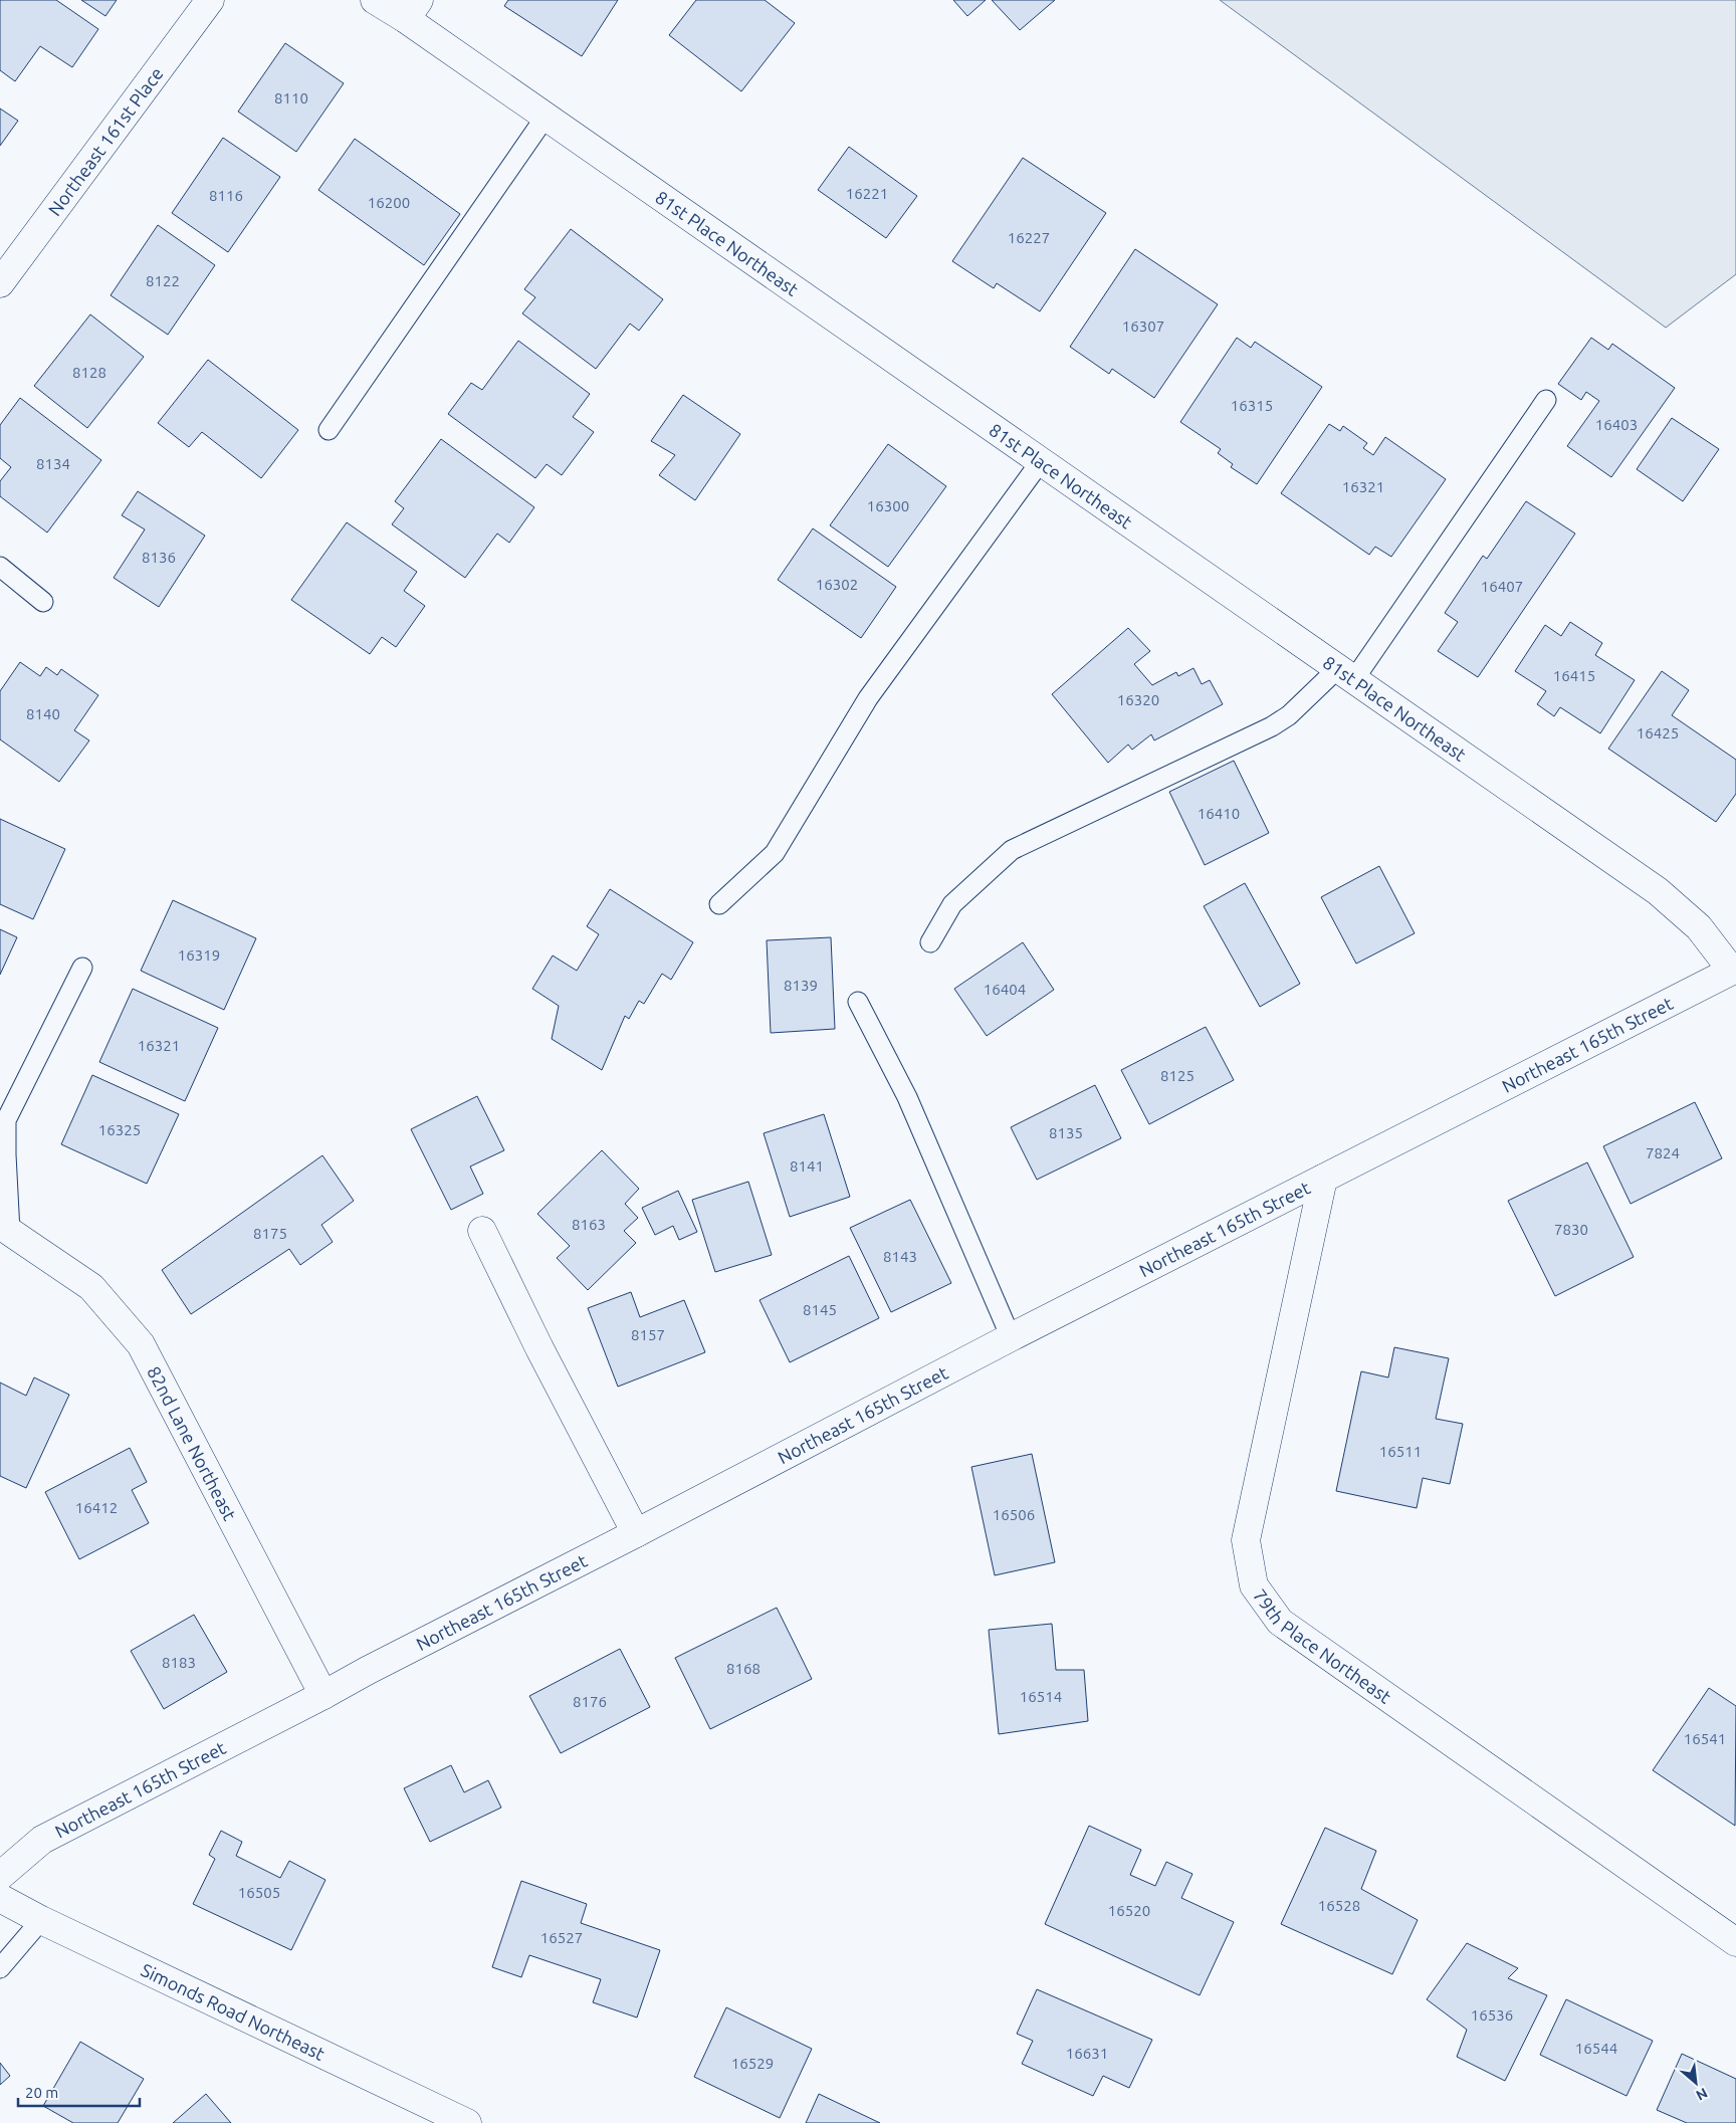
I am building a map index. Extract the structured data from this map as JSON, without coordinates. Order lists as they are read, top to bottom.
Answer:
{
  "streets": {
    "street": [
      "Northeast 161st Place",
      "81st Place Northeast",
      "Northeast 165th Street",
      "82nd Lane Northeast",
      "79th Place Northeast",
      "Simonds Road Northeast"
    ]
  },
  "crossings": [
    ["81st Place Northeast", "Northeast 165th Street"],
    ["Northeast 165th Street", "82nd Lane Northeast"],
    ["Northeast 165th Street", "79th Place Northeast"]
  ],
  "house_numbers": [
    "8110",
    "16221",
    "8116",
    "16200",
    "16227",
    "8122",
    "16307",
    "8128",
    "16315",
    "16403",
    "8134",
    "16321",
    "16300",
    "8136",
    "16302",
    "16407",
    "16415",
    "16320",
    "8140",
    "16425",
    "16410",
    "16319",
    "8139",
    "16404",
    "16321",
    "8125",
    "16325",
    "8135",
    "7824",
    "8141",
    "8163",
    "7830",
    "8175",
    "8143",
    "8145",
    "8157",
    "16511",
    "16412",
    "16506",
    "8183",
    "8168",
    "16514",
    "8176",
    "16541",
    "16505",
    "16528",
    "16520",
    "16527",
    "16536",
    "16544",
    "16631",
    "16529"
  ],
  "scale_bar": "20 m",
  "north": "bottom right"
}
